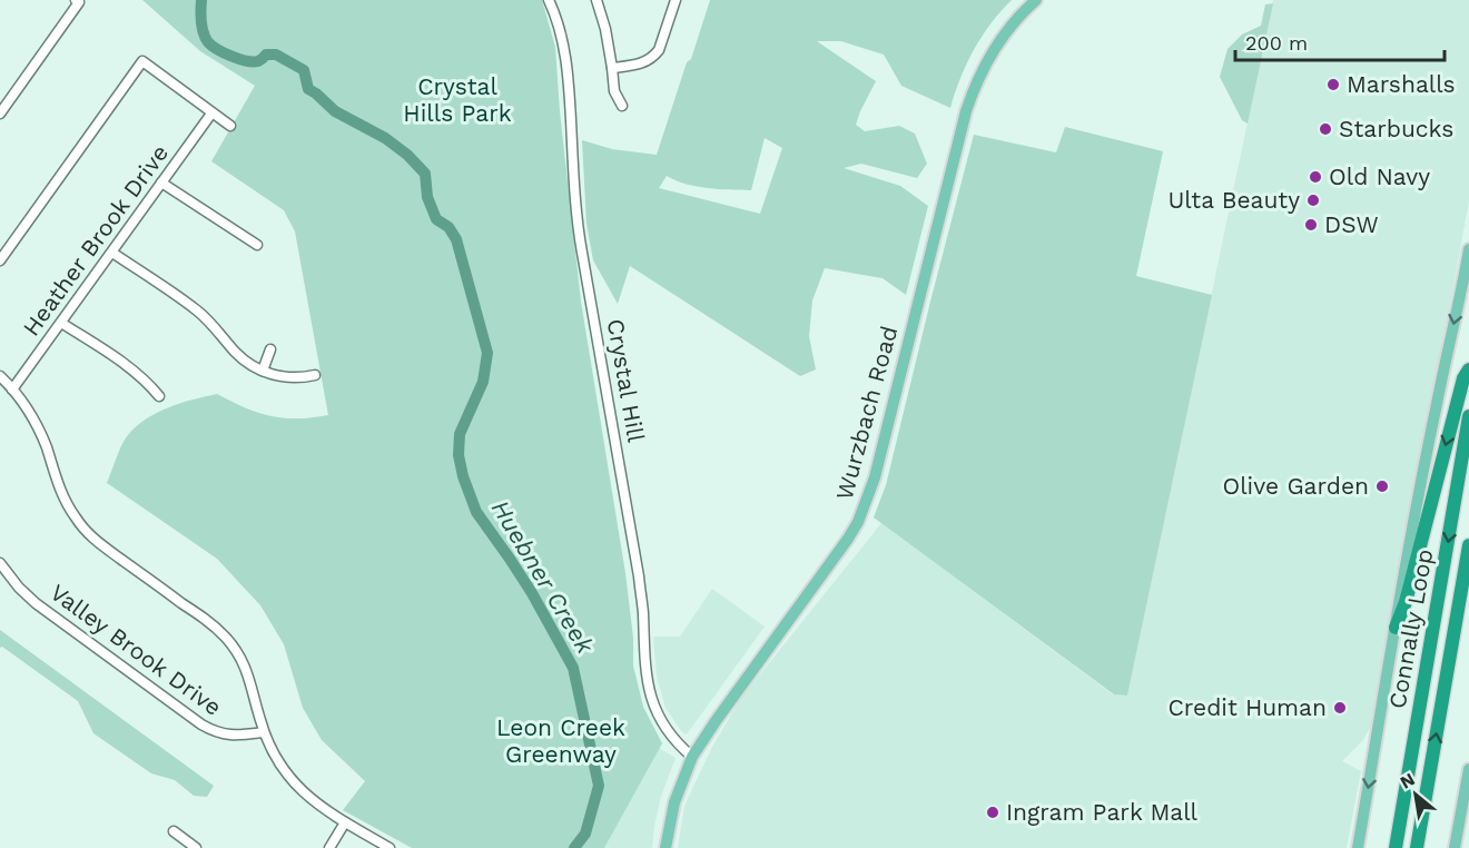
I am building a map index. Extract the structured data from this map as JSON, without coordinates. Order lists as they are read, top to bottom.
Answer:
{
  "streets": {
    "highway": ["Connally Loop"],
    "main road": ["Wurzbach Road"],
    "street": ["Heather Brook Drive", "Crystal Hill", "Valley Brook Drive"]
  },
  "crossings": [
    ["Crystal Hill", "Wurzbach Road"]
  ],
  "water": ["Huebner Creek"],
  "parks": ["Crystal Hills Park", "Leon Creek Greenway"],
  "places": [
    "Marshalls",
    "Starbucks",
    "Old Navy",
    "Ulta Beauty",
    "DSW",
    "Olive Garden",
    "Credit Human",
    "Ingram Park Mall"
  ],
  "scale_bar": "200 m",
  "north": "top left"
}
